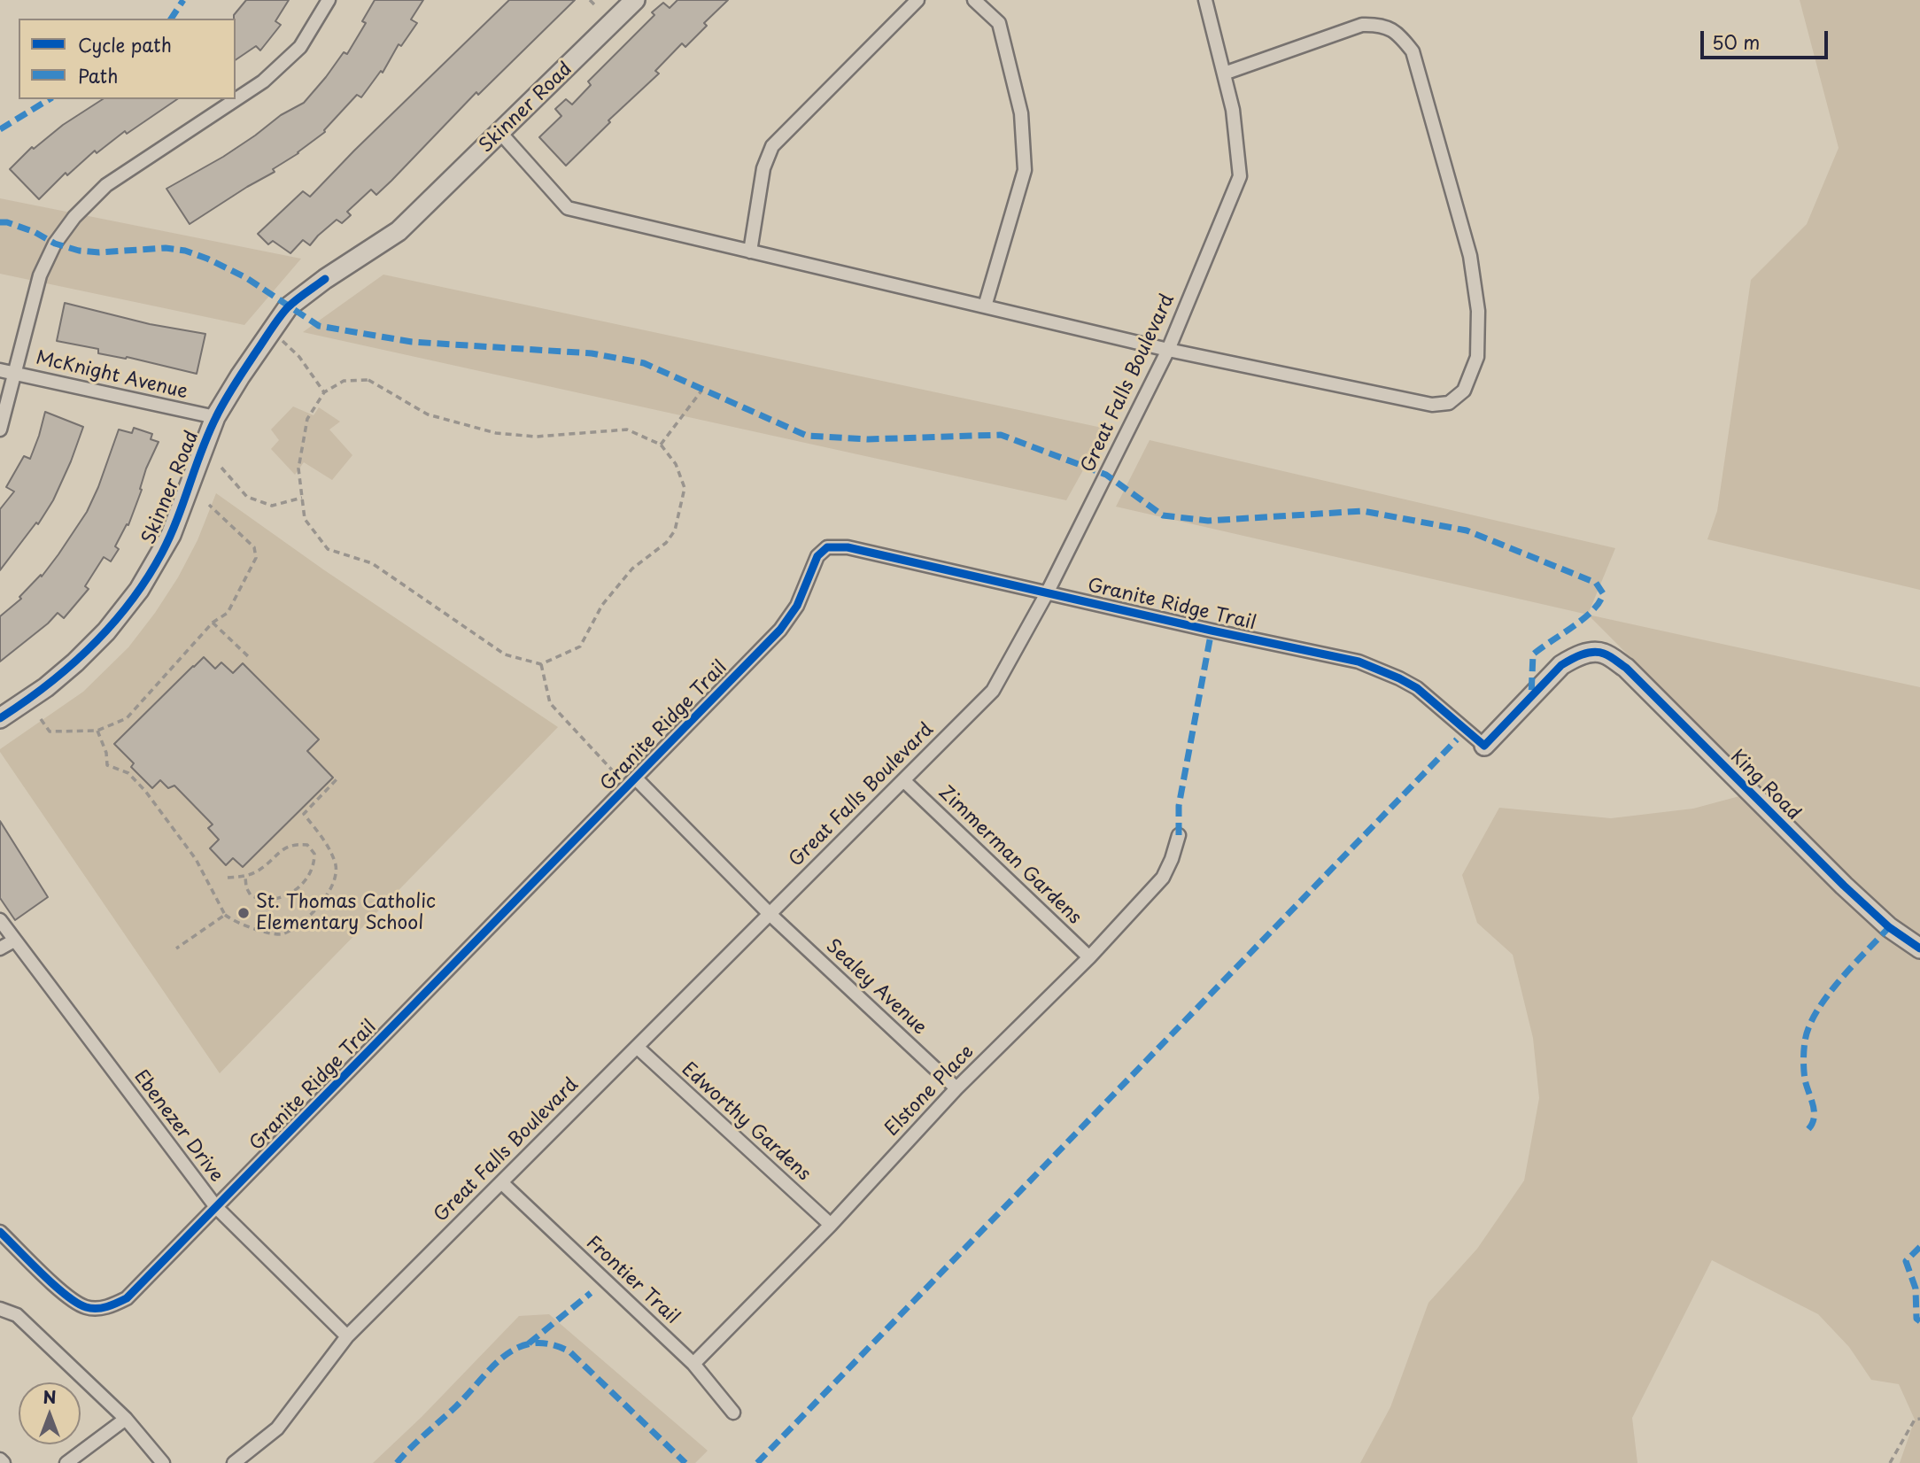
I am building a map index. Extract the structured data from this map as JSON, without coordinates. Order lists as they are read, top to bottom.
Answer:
{
  "streets": {
    "street": [
      "Skinner Road",
      "McKnight Avenue",
      "Great Falls Boulevard",
      "Granite Ridge Trail",
      "King Road",
      "Zimmerman Gardens",
      "Sealey Avenue",
      "Elstone Place",
      "Edworthy Gardens",
      "Ebenezer Drive",
      "Frontier Trail"
    ]
  },
  "crossings": [
    ["Skinner Road", "McKnight Avenue"],
    ["Great Falls Boulevard", "Granite Ridge Trail"],
    ["Great Falls Boulevard", "Zimmerman Gardens"],
    ["Great Falls Boulevard", "Sealey Avenue"],
    ["Great Falls Boulevard", "Edworthy Gardens"],
    ["Great Falls Boulevard", "Ebenezer Drive"],
    ["Great Falls Boulevard", "Frontier Trail"],
    ["Granite Ridge Trail", "King Road"],
    ["Granite Ridge Trail", "Sealey Avenue"],
    ["Granite Ridge Trail", "Ebenezer Drive"],
    ["Zimmerman Gardens", "Elstone Place"],
    ["Sealey Avenue", "Elstone Place"],
    ["Elstone Place", "Edworthy Gardens"],
    ["Elstone Place", "Frontier Trail"]
  ],
  "places": ["St. Thomas Catholic Elementary School"],
  "legend": ["Cycle path", "Path"],
  "scale_bar": "50 m",
  "north": "top"
}
